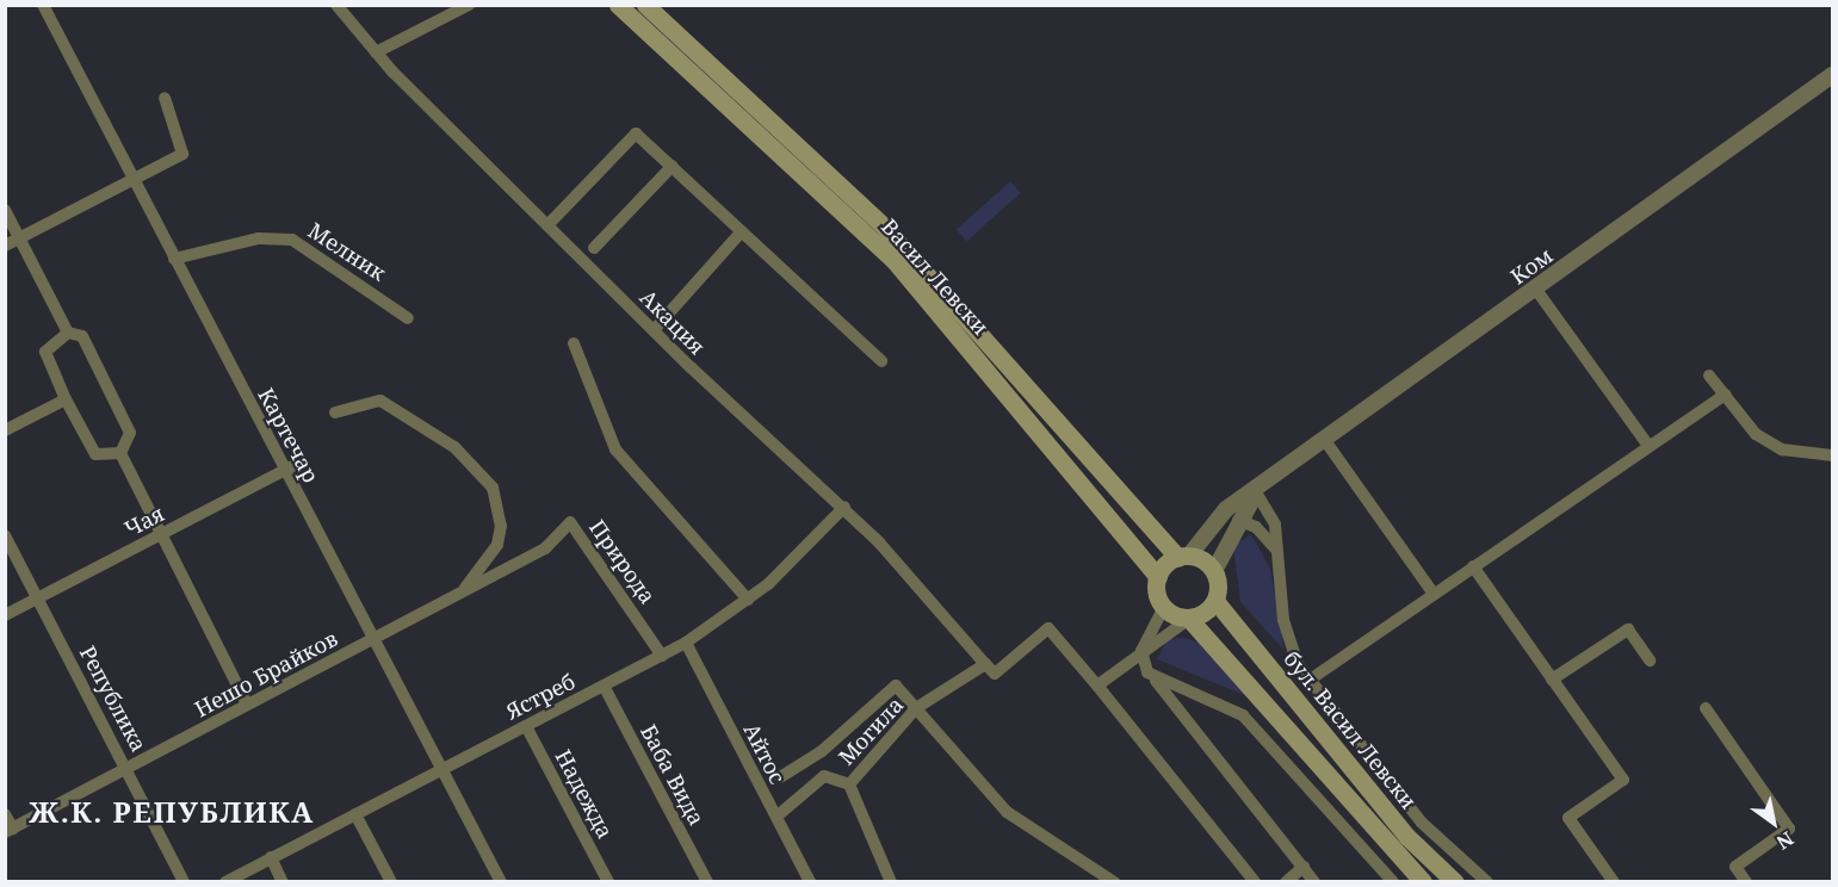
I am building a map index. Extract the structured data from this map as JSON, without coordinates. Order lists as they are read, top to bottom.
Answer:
{
  "streets": {
    "main road": ["Васил Левски", "бул. Васил Левски"],
    "street": [
      "Мелник",
      "Ком",
      "Акация",
      "Картечар",
      "Чая",
      "Природа",
      "Нешо Брайков",
      "Ястреб",
      "Република",
      "Могила",
      "Айтос",
      "Баба Вида",
      "Надежда"
    ]
  },
  "crossings": [
    ["Мелник", "Картечар"],
    ["Ком", "Васил Левски"],
    ["Ком", "бул. Васил Левски"],
    ["Васил Левски", "бул. Васил Левски"],
    ["Акация", "Ястреб"],
    ["Акация", "Могила"],
    ["Картечар", "Чая"],
    ["Картечар", "Нешо Брайков"],
    ["Картечар", "Ястреб"],
    ["Чая", "Република"],
    ["Природа", "Нешо Брайков"],
    ["Природа", "Ястреб"],
    ["Нешо Брайков", "Република"],
    ["Ястреб", "Айтос"],
    ["Ястреб", "Баба Вида"],
    ["Ястреб", "Надежда"]
  ],
  "districts": ["Ж.К. РЕПУБЛИКА"],
  "north": "bottom right"
}
